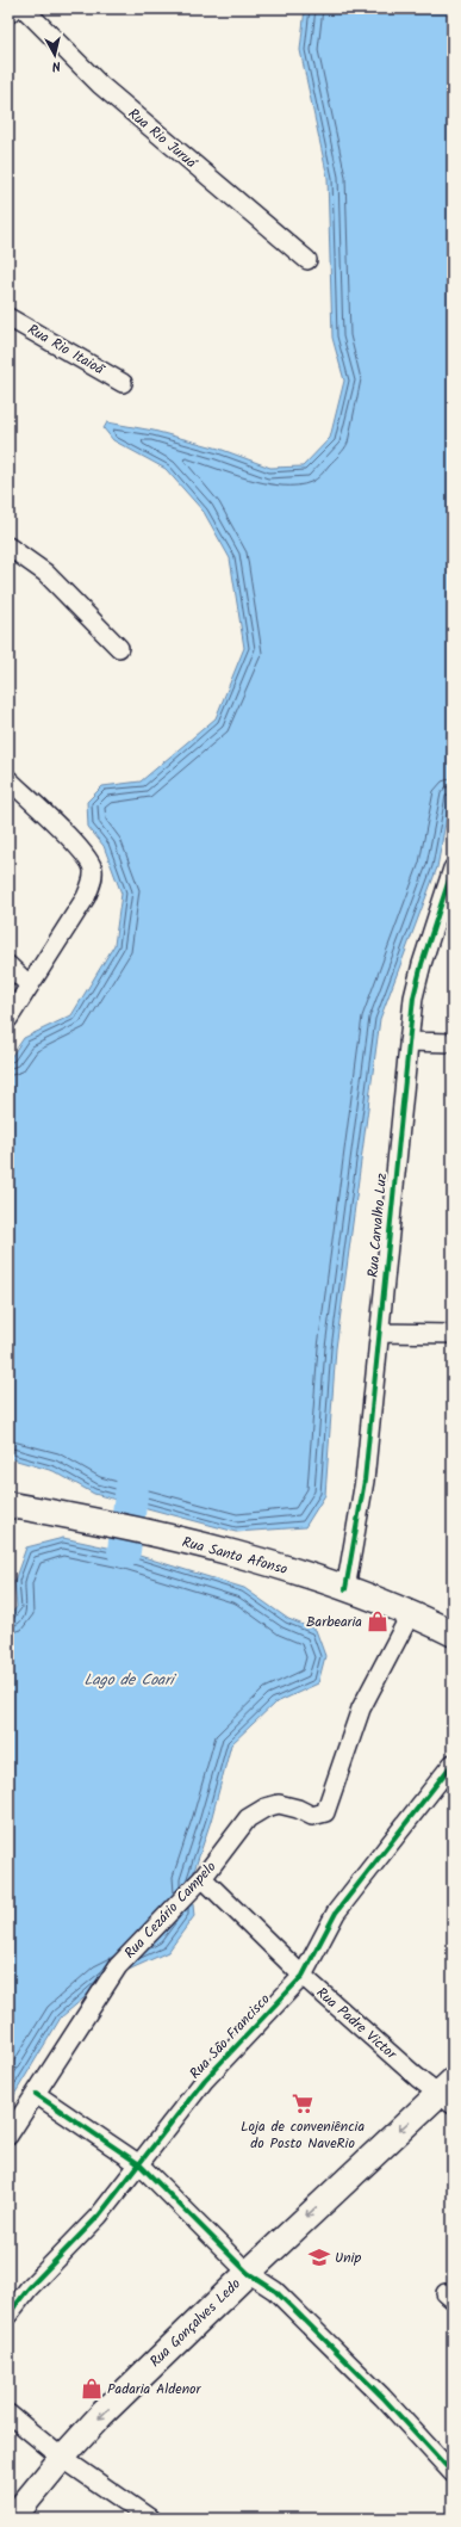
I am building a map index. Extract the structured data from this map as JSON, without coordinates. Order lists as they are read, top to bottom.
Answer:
{
  "streets": {
    "main road": ["Rua Santo Afonso", "Rua Gonçalves Ledo"],
    "street": [
      "Rua Rio Juruá",
      "Rua Rio Itaioã",
      "Rua Carvalho Luz",
      "Rua Cezário Campelo",
      "Rua Padre Victor",
      "Rua São Francisco"
    ]
  },
  "crossings": [
    ["Rua Carvalho Luz", "Rua Santo Afonso"],
    ["Rua Santo Afonso", "Rua Cezário Campelo"],
    ["Rua Cezário Campelo", "Rua Padre Victor"],
    ["Rua Padre Victor", "Rua São Francisco"],
    ["Rua Padre Victor", "Rua Gonçalves Ledo"]
  ],
  "one_way": ["Rua Gonçalves Ledo"],
  "water": ["Lago de Coari"],
  "places": {
    "shop": ["Barbearia", "Padaria Aldenor"],
    "supermarket": ["Loja de conveniência do Posto NaveRio"],
    "school or university": ["Unip"]
  },
  "north": "bottom"
}
